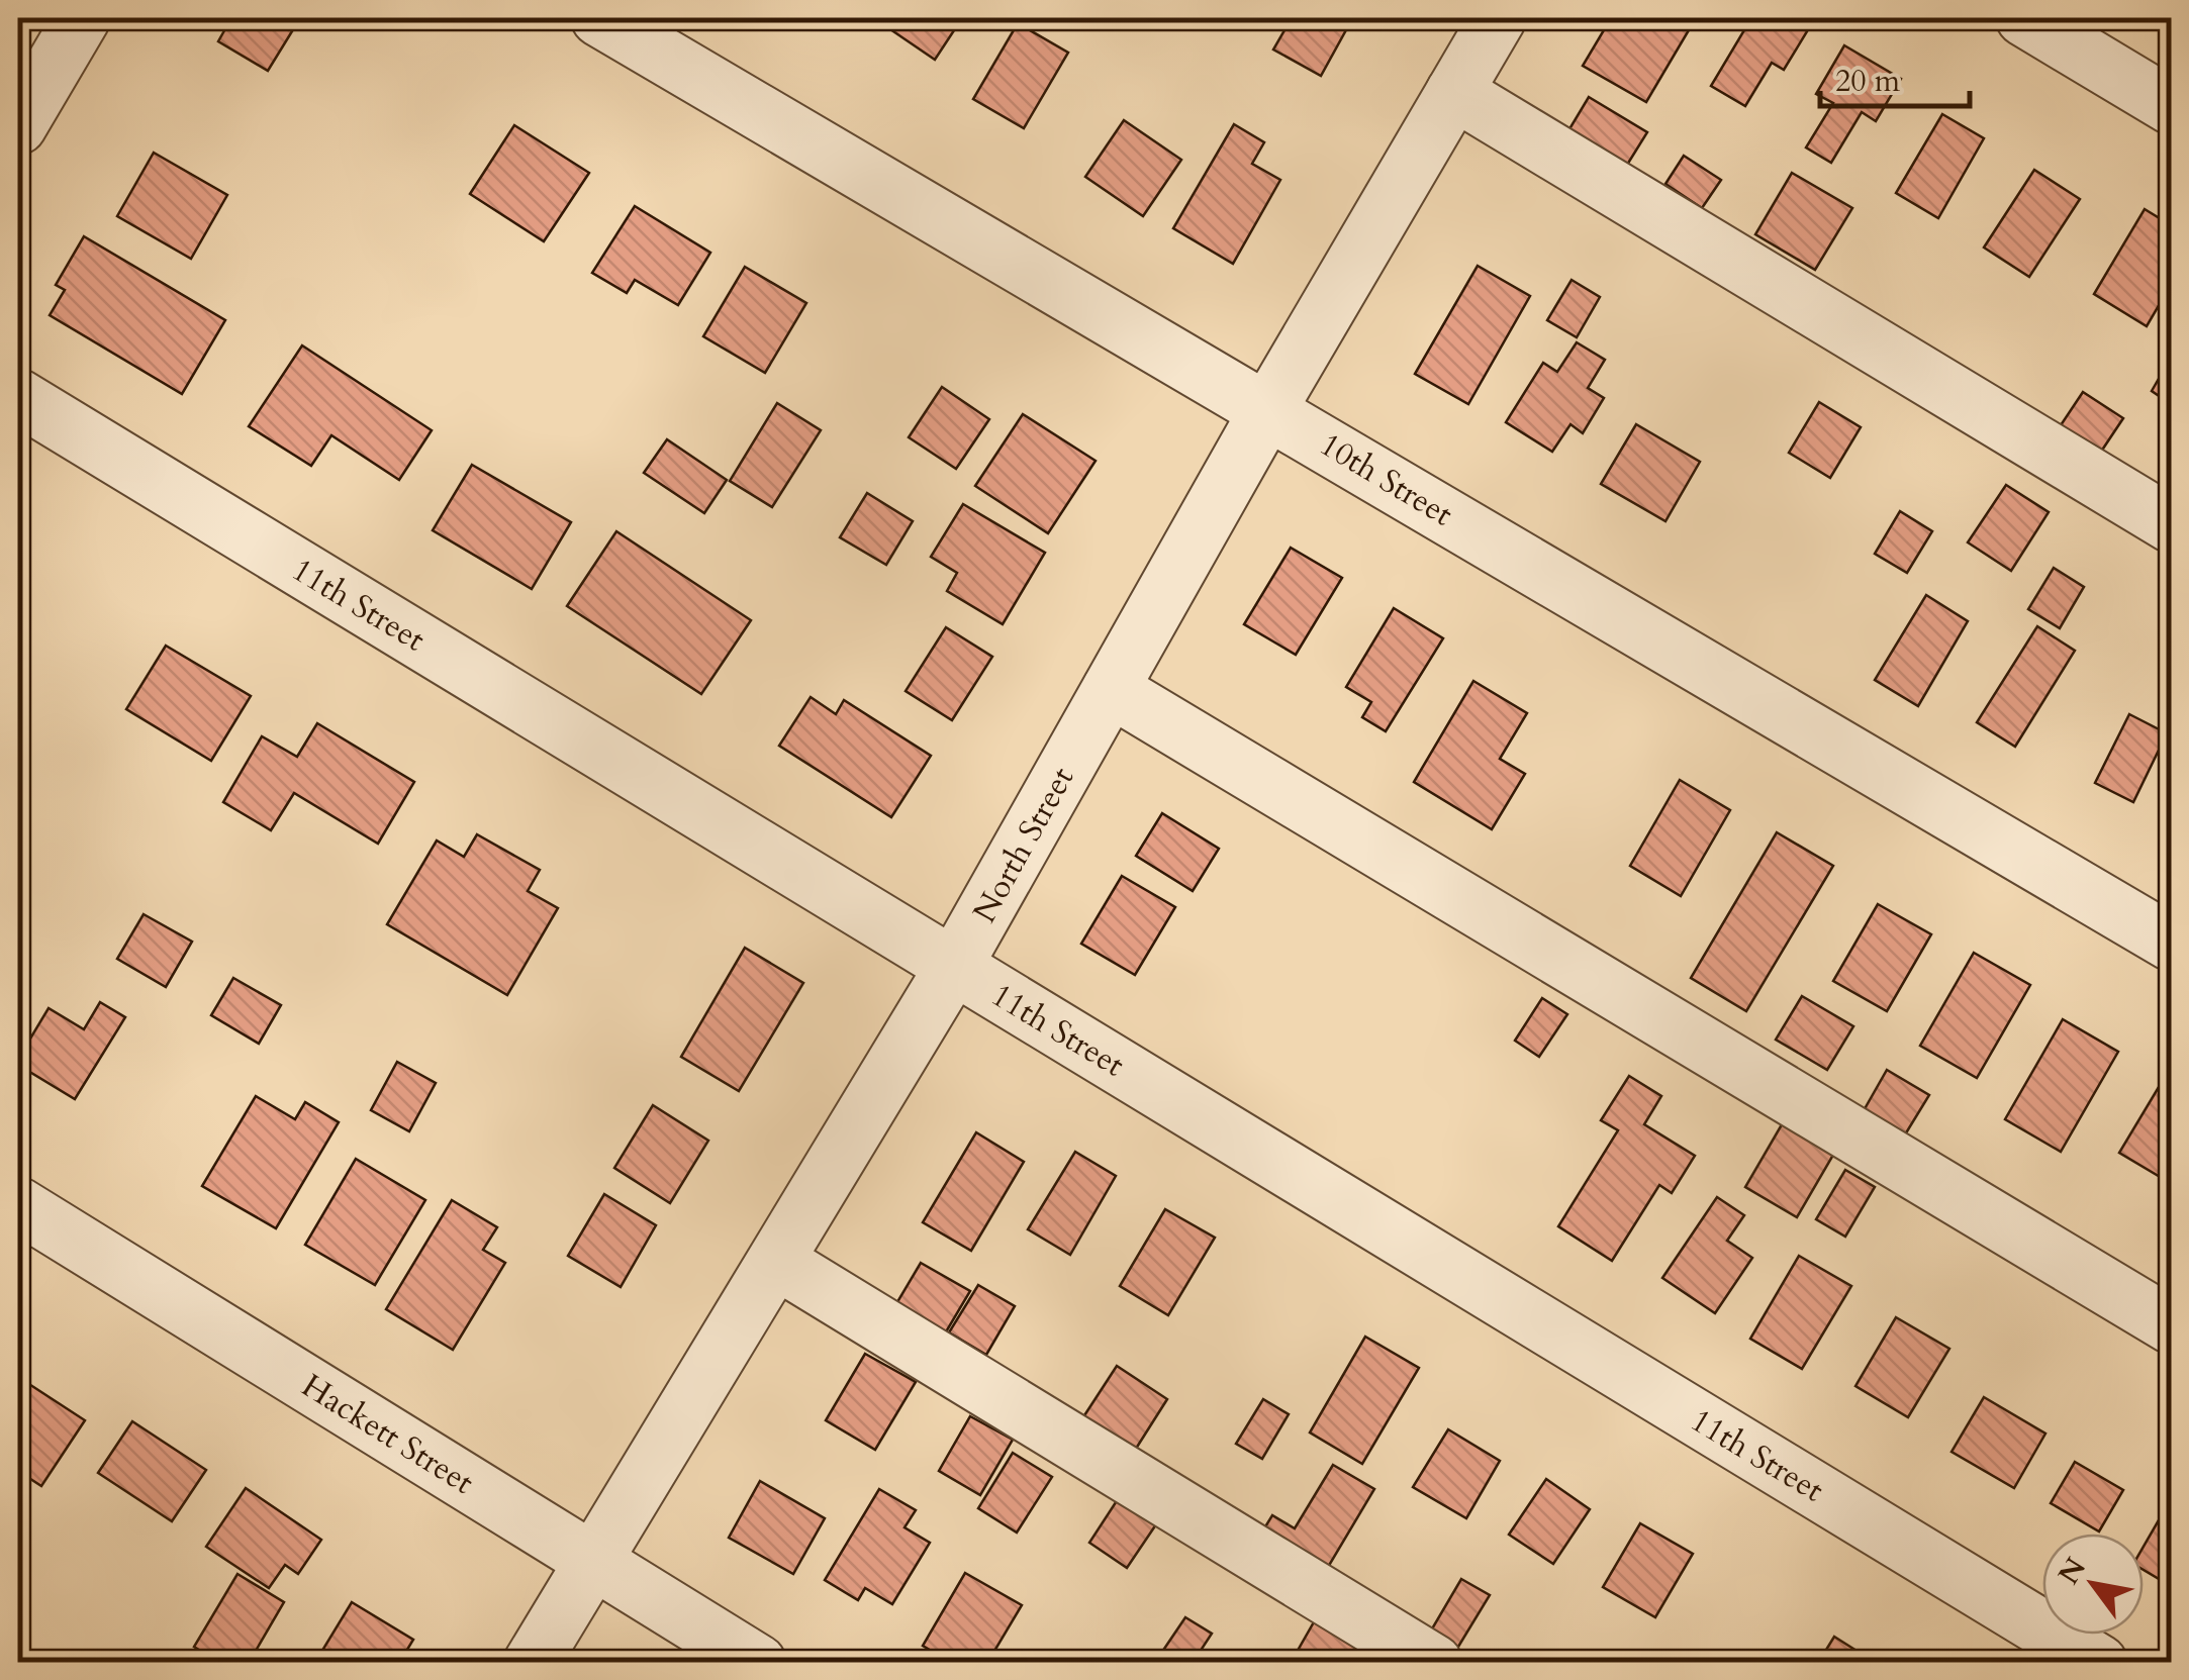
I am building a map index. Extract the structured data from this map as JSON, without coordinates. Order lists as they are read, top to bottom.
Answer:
{
  "streets": {
    "street": [
      "10th Street",
      "11th Street",
      "North Street",
      "Hackett Street"
    ]
  },
  "crossings": [
    ["10th Street", "North Street"],
    ["11th Street", "North Street"],
    ["North Street", "Hackett Street"]
  ],
  "scale_bar": "20 m",
  "north": "top left"
}
